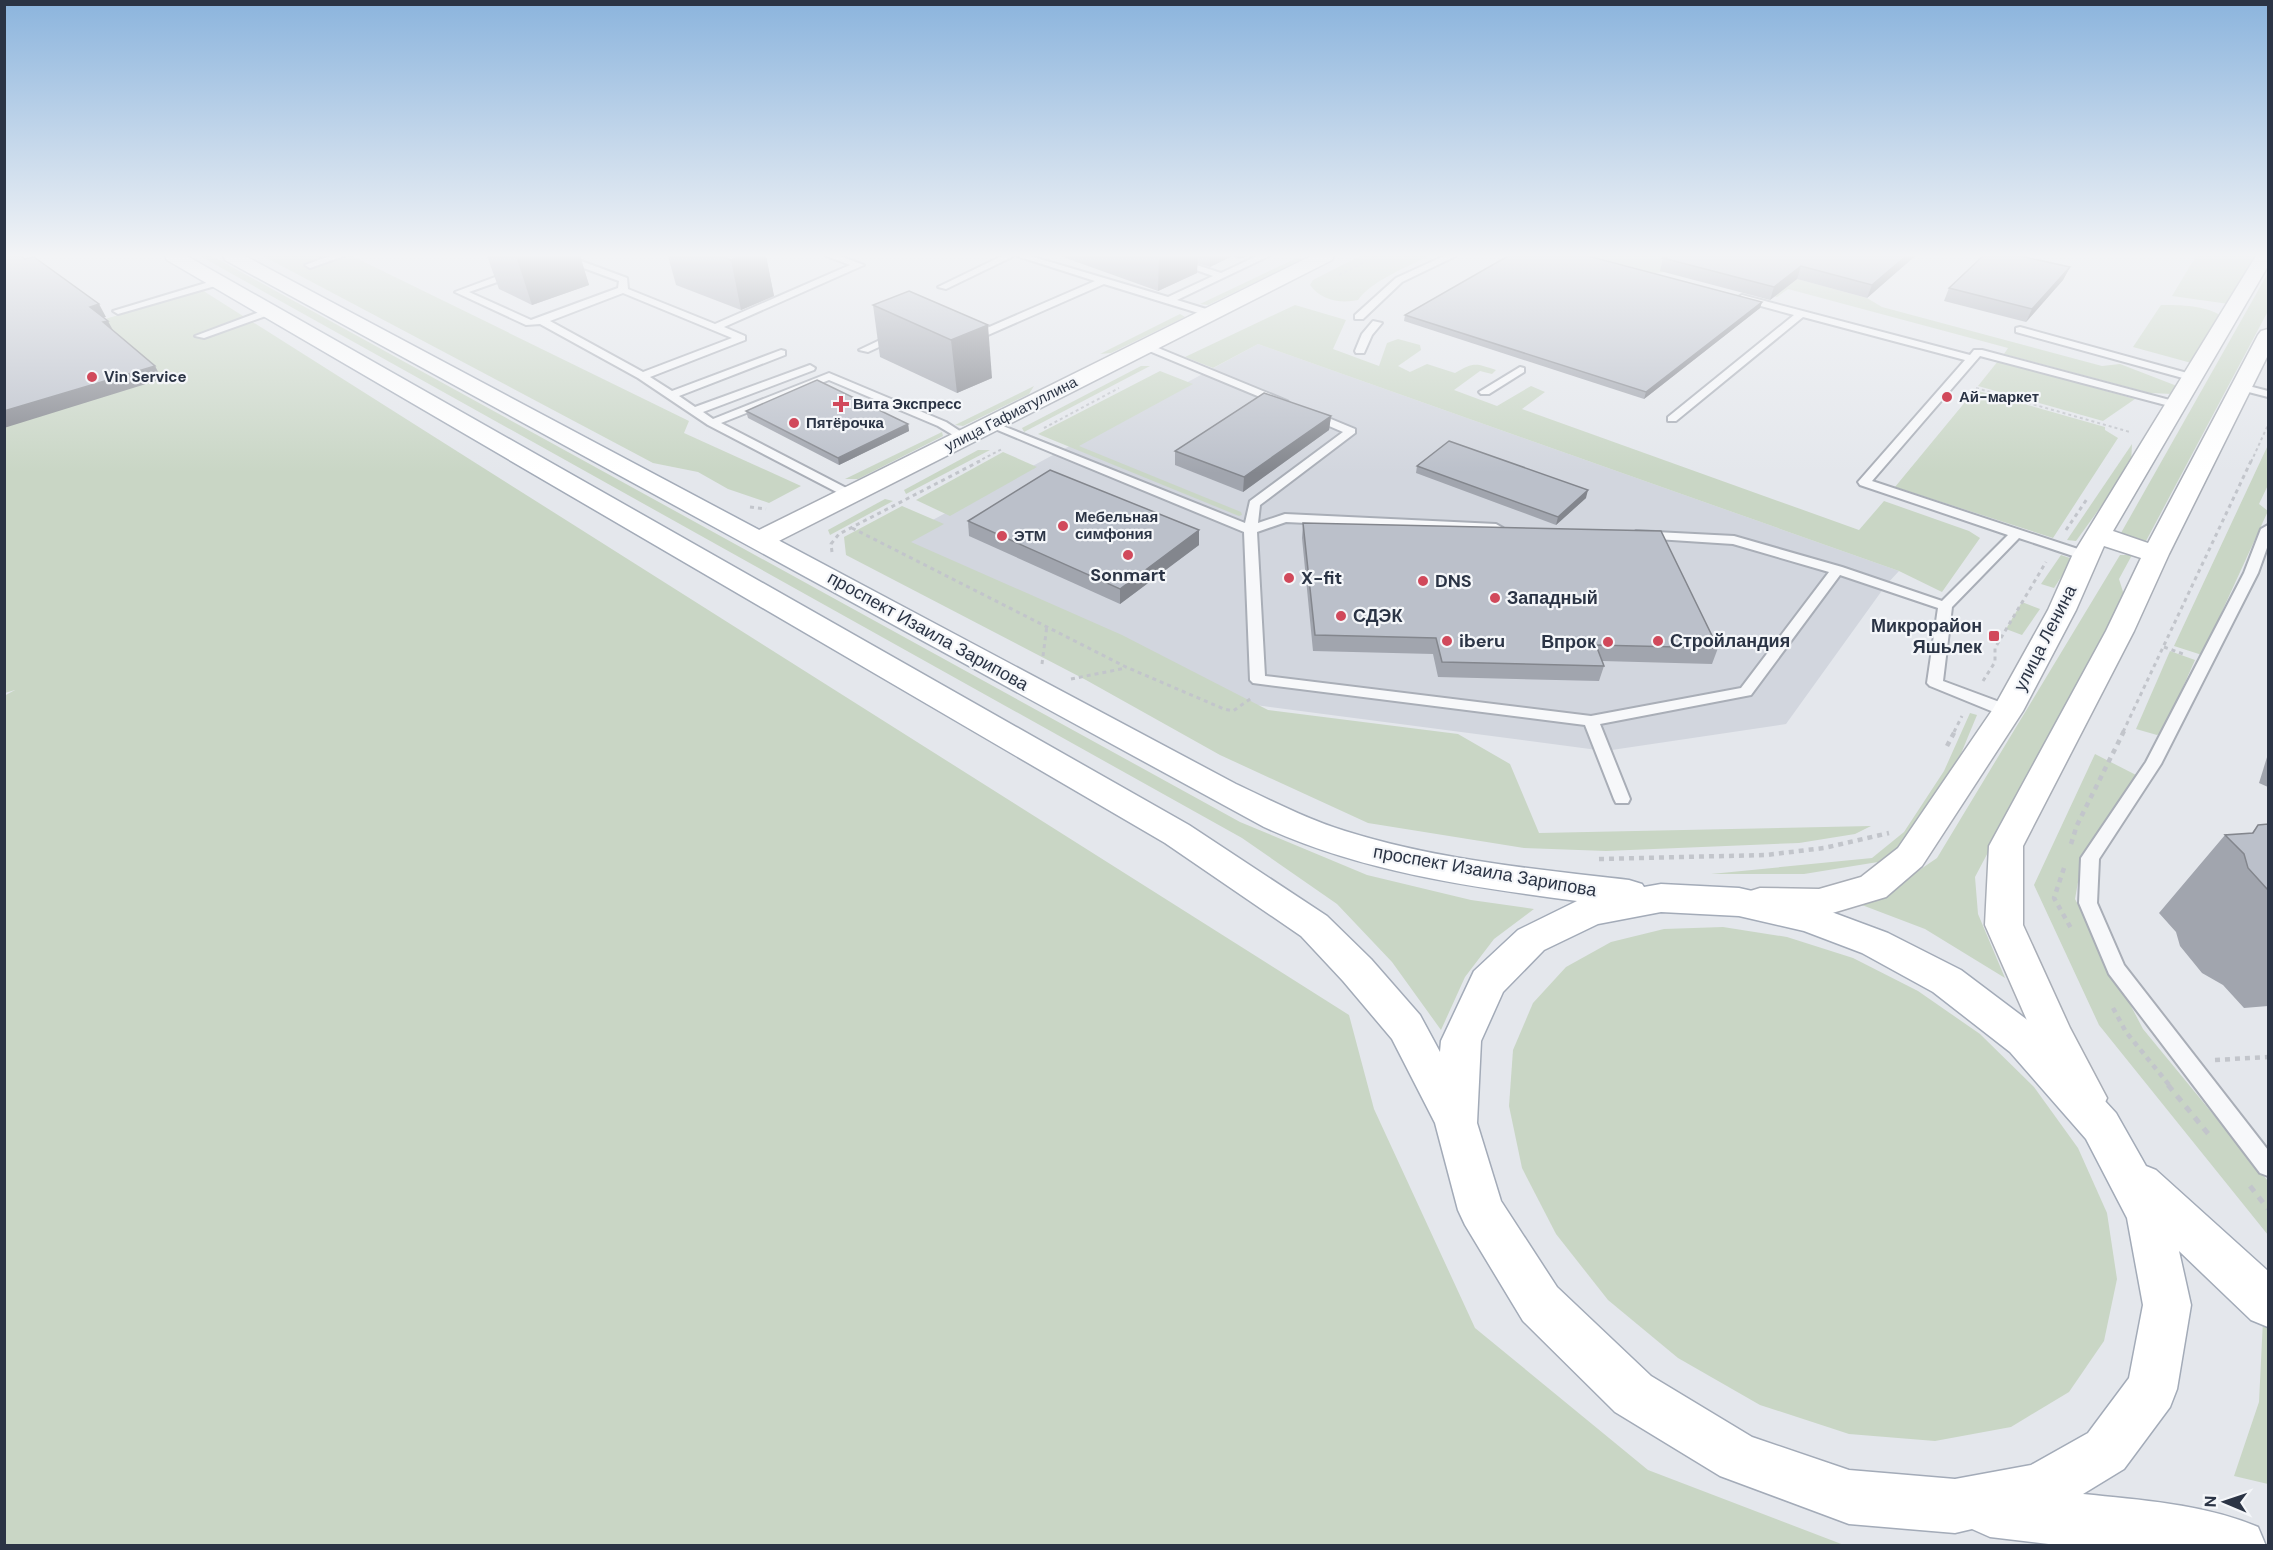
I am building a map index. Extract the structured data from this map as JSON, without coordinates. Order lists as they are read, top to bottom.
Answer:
{
  "streets": {
    "main road": ["улица Гафиатуллина", "проспект Изаила Зарипова", "улица Ленина"]
  },
  "crossings": [
    ["улица Гафиатуллина", "проспект Изаила Зарипова"]
  ],
  "places": {
    "other": [
      "Vin Service",
      "Ай-маркет",
      "Пятёрочка",
      "Мебельная симфония",
      "ЭТМ",
      "Sonmart",
      "X-fit",
      "DNS",
      "Западный",
      "СДЭК",
      "iberu",
      "Стройландия",
      "Впрок"
    ],
    "health": ["Вита Экспресс"],
    "transit": ["Микрорайон Яшьлек"]
  },
  "north": "left"
}
